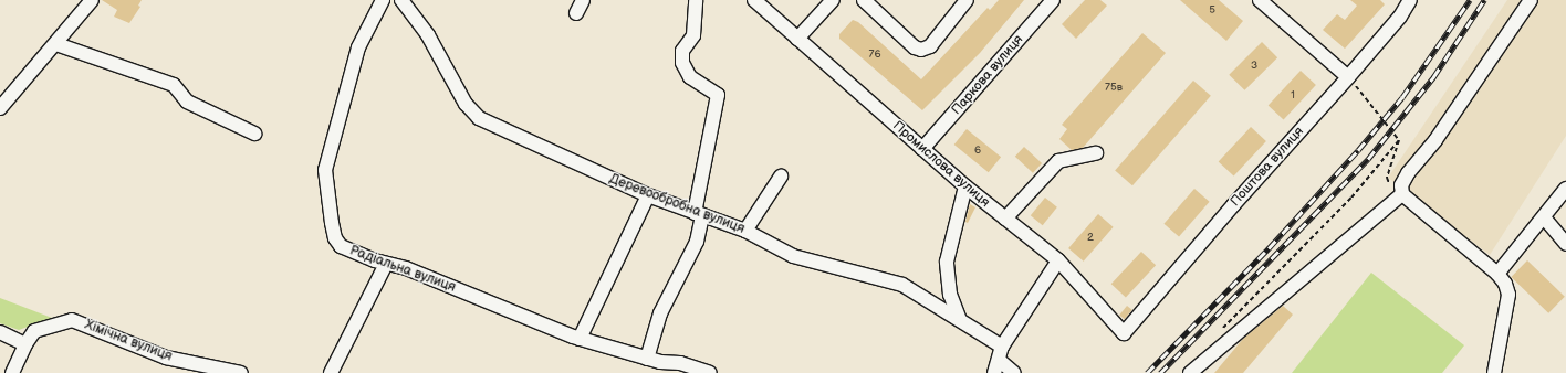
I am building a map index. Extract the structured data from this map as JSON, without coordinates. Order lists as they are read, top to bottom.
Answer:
{
  "streets": {
    "street": [
      "Паркова вулиця",
      "Промислова вулиця",
      "Поштова вулиця",
      "Деревообробна вулиця",
      "Радіальна вулиця",
      "Хімічна вулиця"
    ]
  },
  "crossings": [
    ["Паркова вулиця", "Промислова вулиця"],
    ["Промислова вулиця", "Поштова вулиця"]
  ],
  "house_numbers": [
    "5",
    "76",
    "3",
    "75в",
    "1",
    "6",
    "2"
  ]
}
